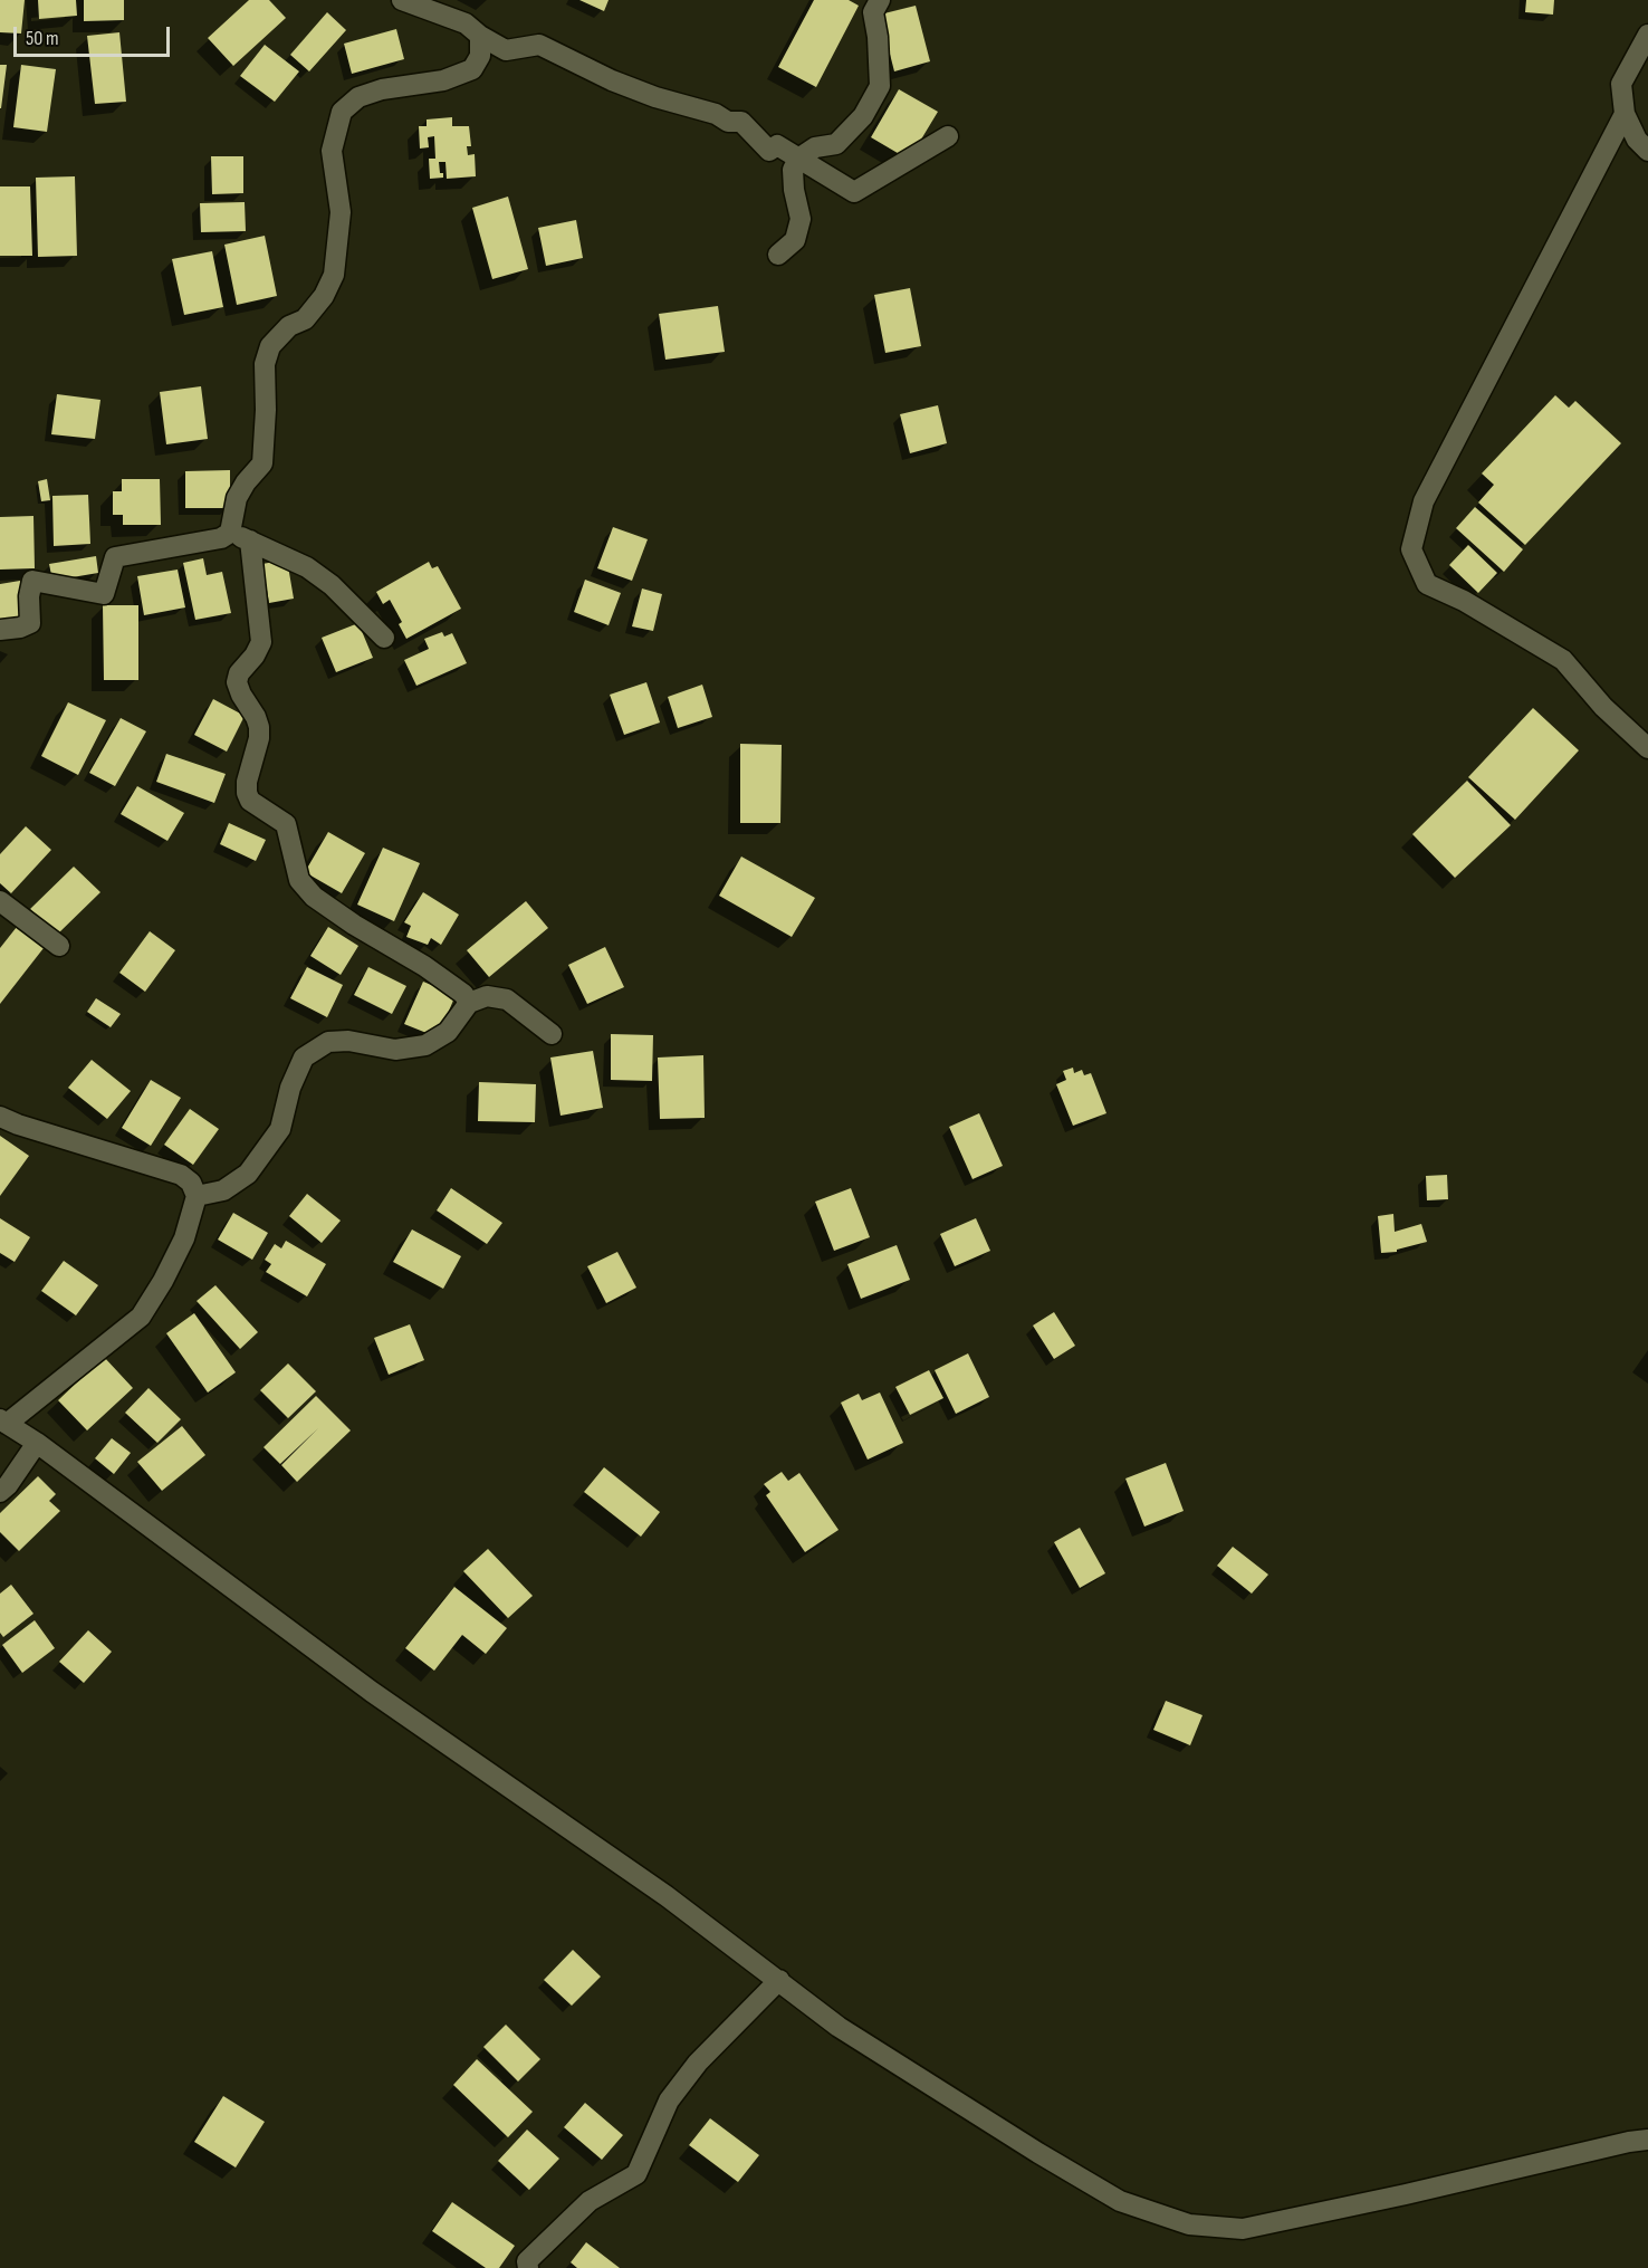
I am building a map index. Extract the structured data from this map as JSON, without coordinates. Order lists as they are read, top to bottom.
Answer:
{
  "scale_bar": "50 m"
}
